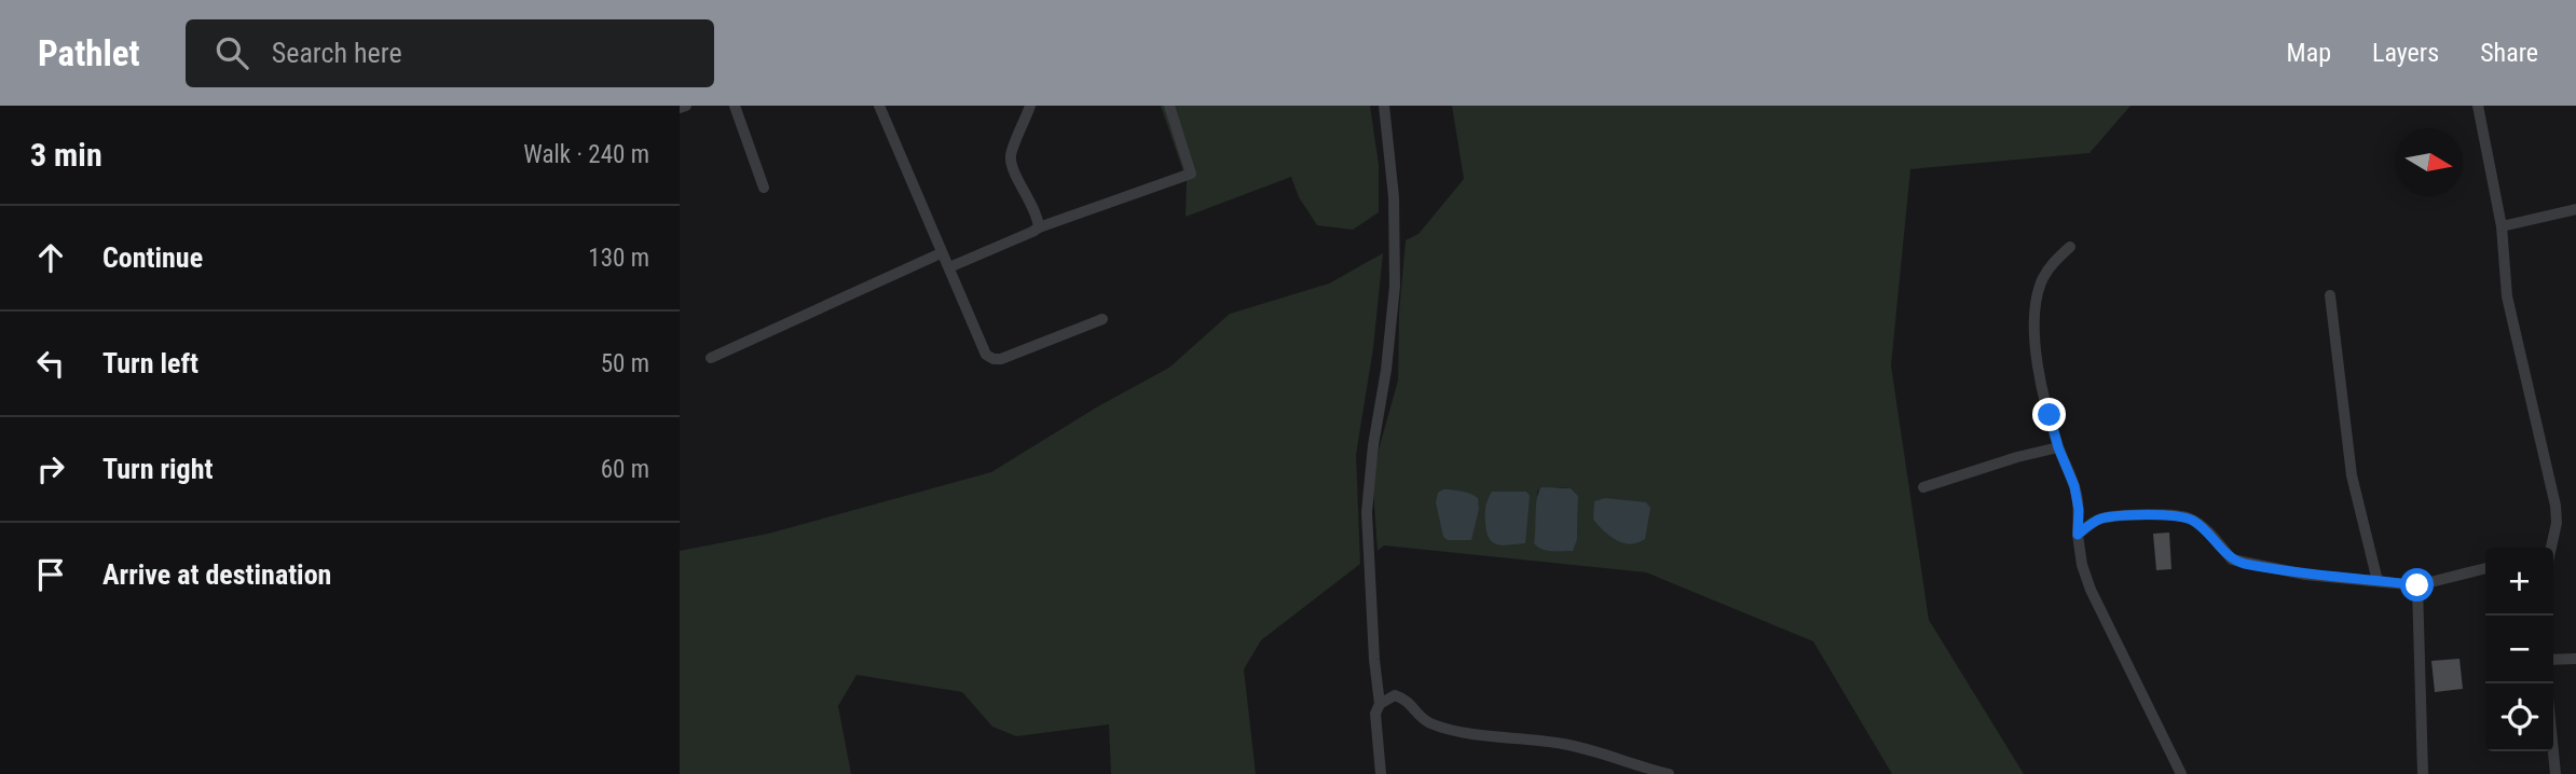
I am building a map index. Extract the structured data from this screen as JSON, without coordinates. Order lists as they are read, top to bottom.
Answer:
{
  "north": "right",
  "page": {
    "header": "Pathlet",
    "search": "Search here",
    "nav": ["Map", "Layers", "Share"],
    "heading": ["3 min", "Walk · 240 m"],
    "list": [
      ["Continue", "130 m"],
      ["Turn left", "50 m"],
      ["Turn right", "60 m"],
      "Arrive at destination"
    ],
    "map_buttons": ["+", "−"]
  }
}
